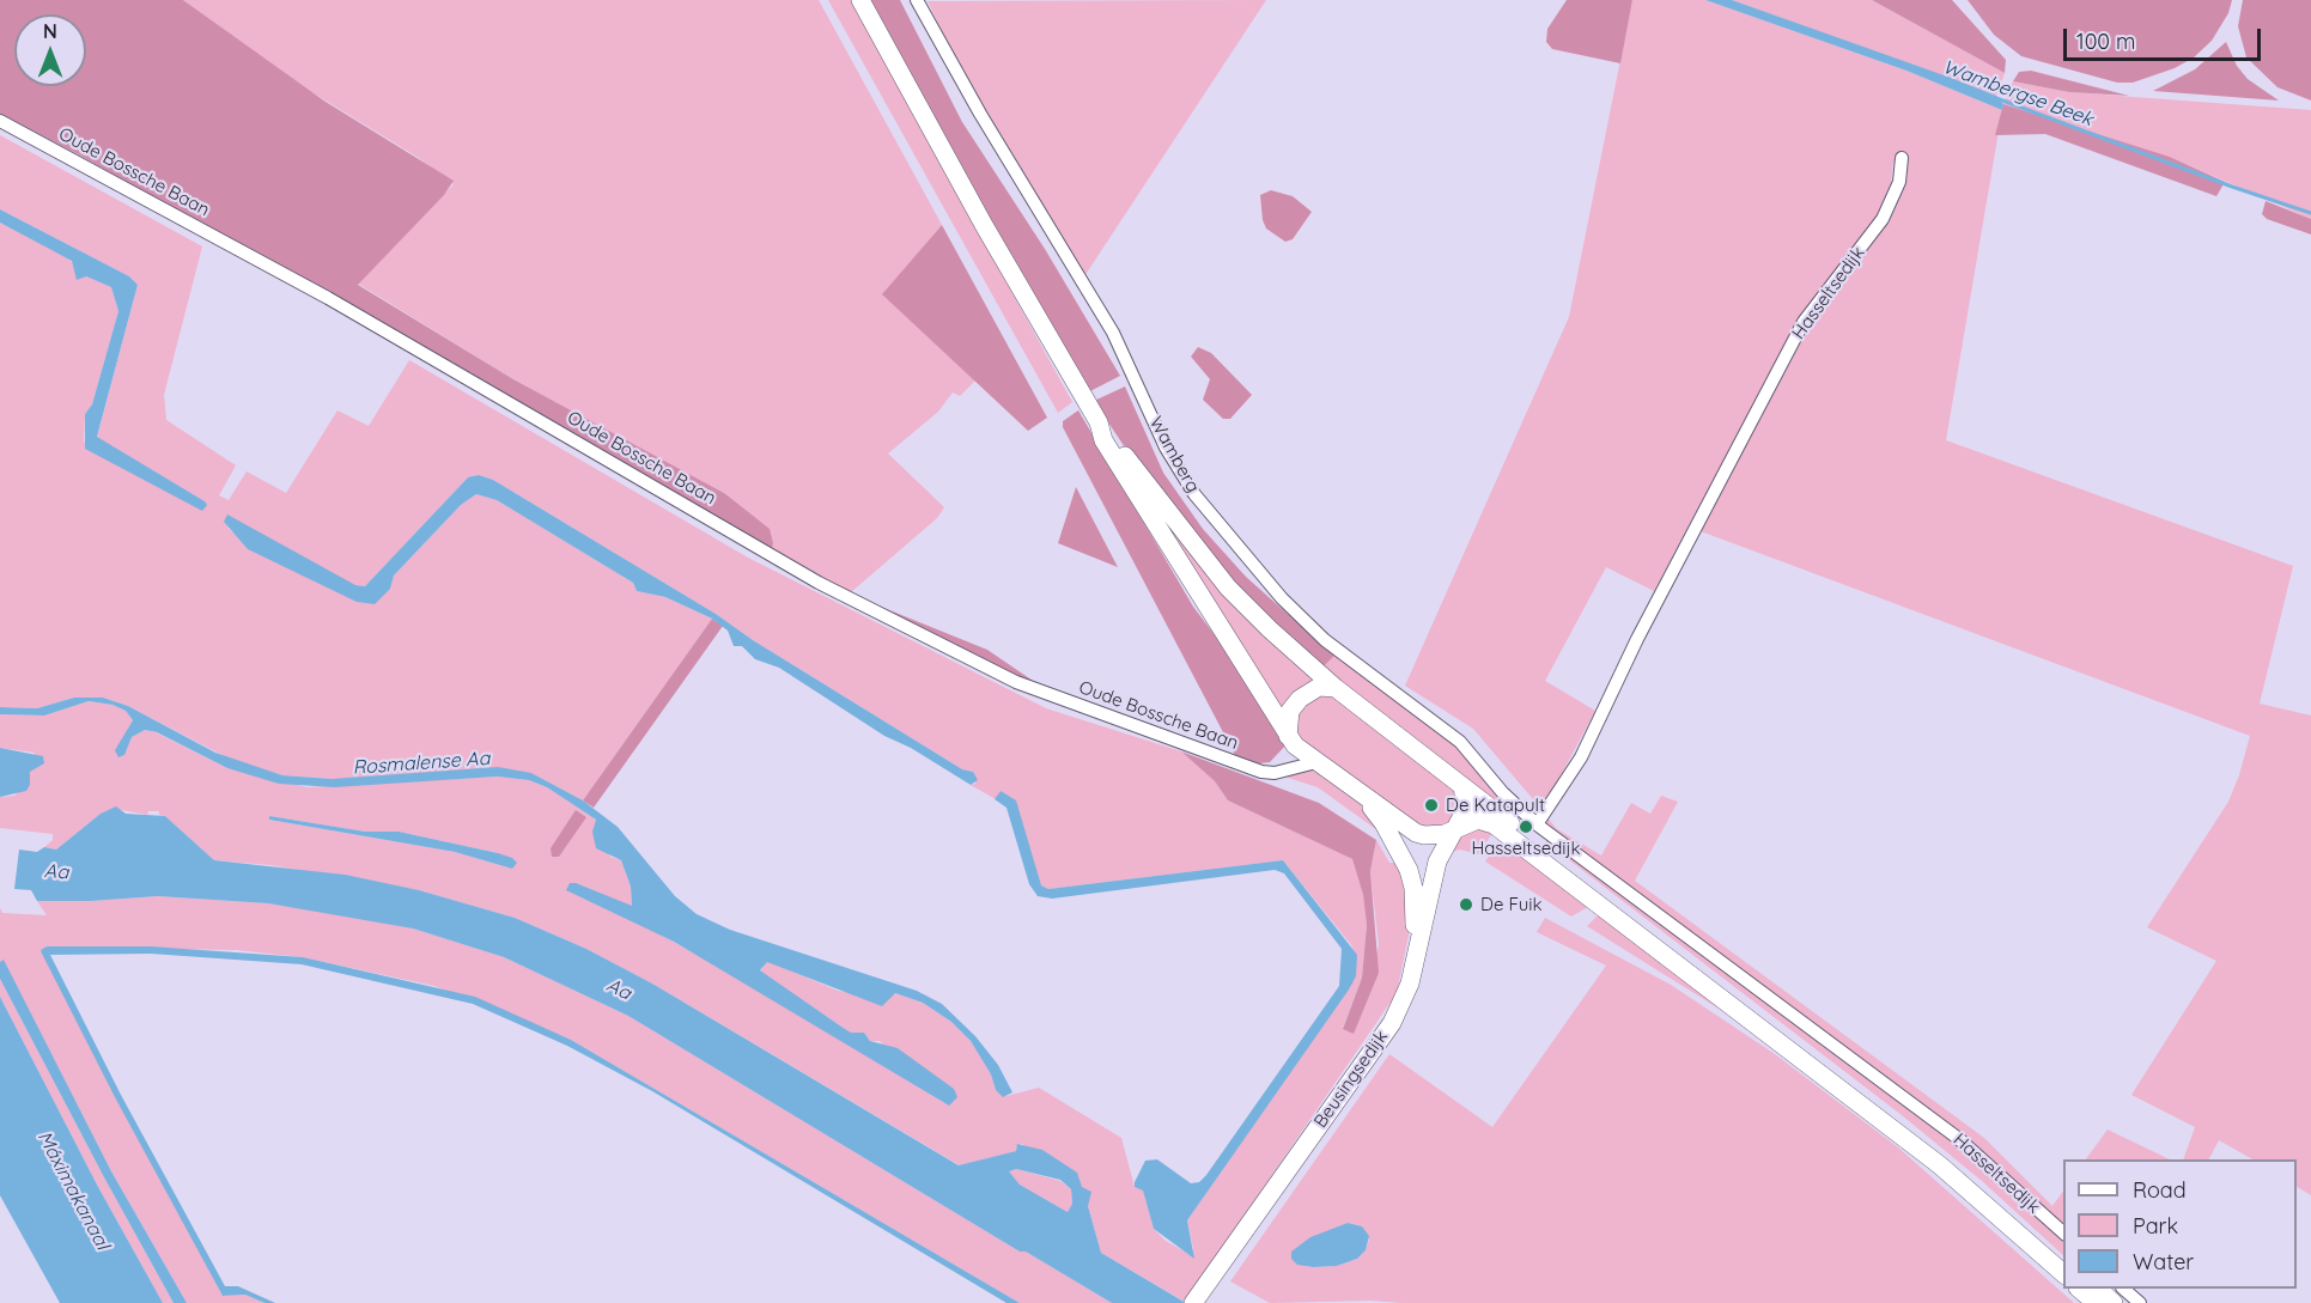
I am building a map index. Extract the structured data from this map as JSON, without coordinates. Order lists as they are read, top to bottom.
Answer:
{
  "streets": {
    "main road": ["Hasseltsedijk", "Wamberg", "Beusingsedijk"],
    "street": ["Oude Bossche Baan"]
  },
  "crossings": [
    ["Oude Bossche Baan", "Wamberg"],
    ["Hasseltsedijk", "Wamberg"],
    ["Hasseltsedijk", "Beusingsedijk"],
    ["Wamberg", "Beusingsedijk"]
  ],
  "water": [
    "Wambergse Beek",
    "Rosmalense Aa",
    "Aa",
    "Máximakanaal"
  ],
  "places": ["De Katapult", "Hasseltsedijk", "De Fuik"],
  "legend": ["Road", "Park", "Water"],
  "scale_bar": "100 m",
  "north": "top"
}
